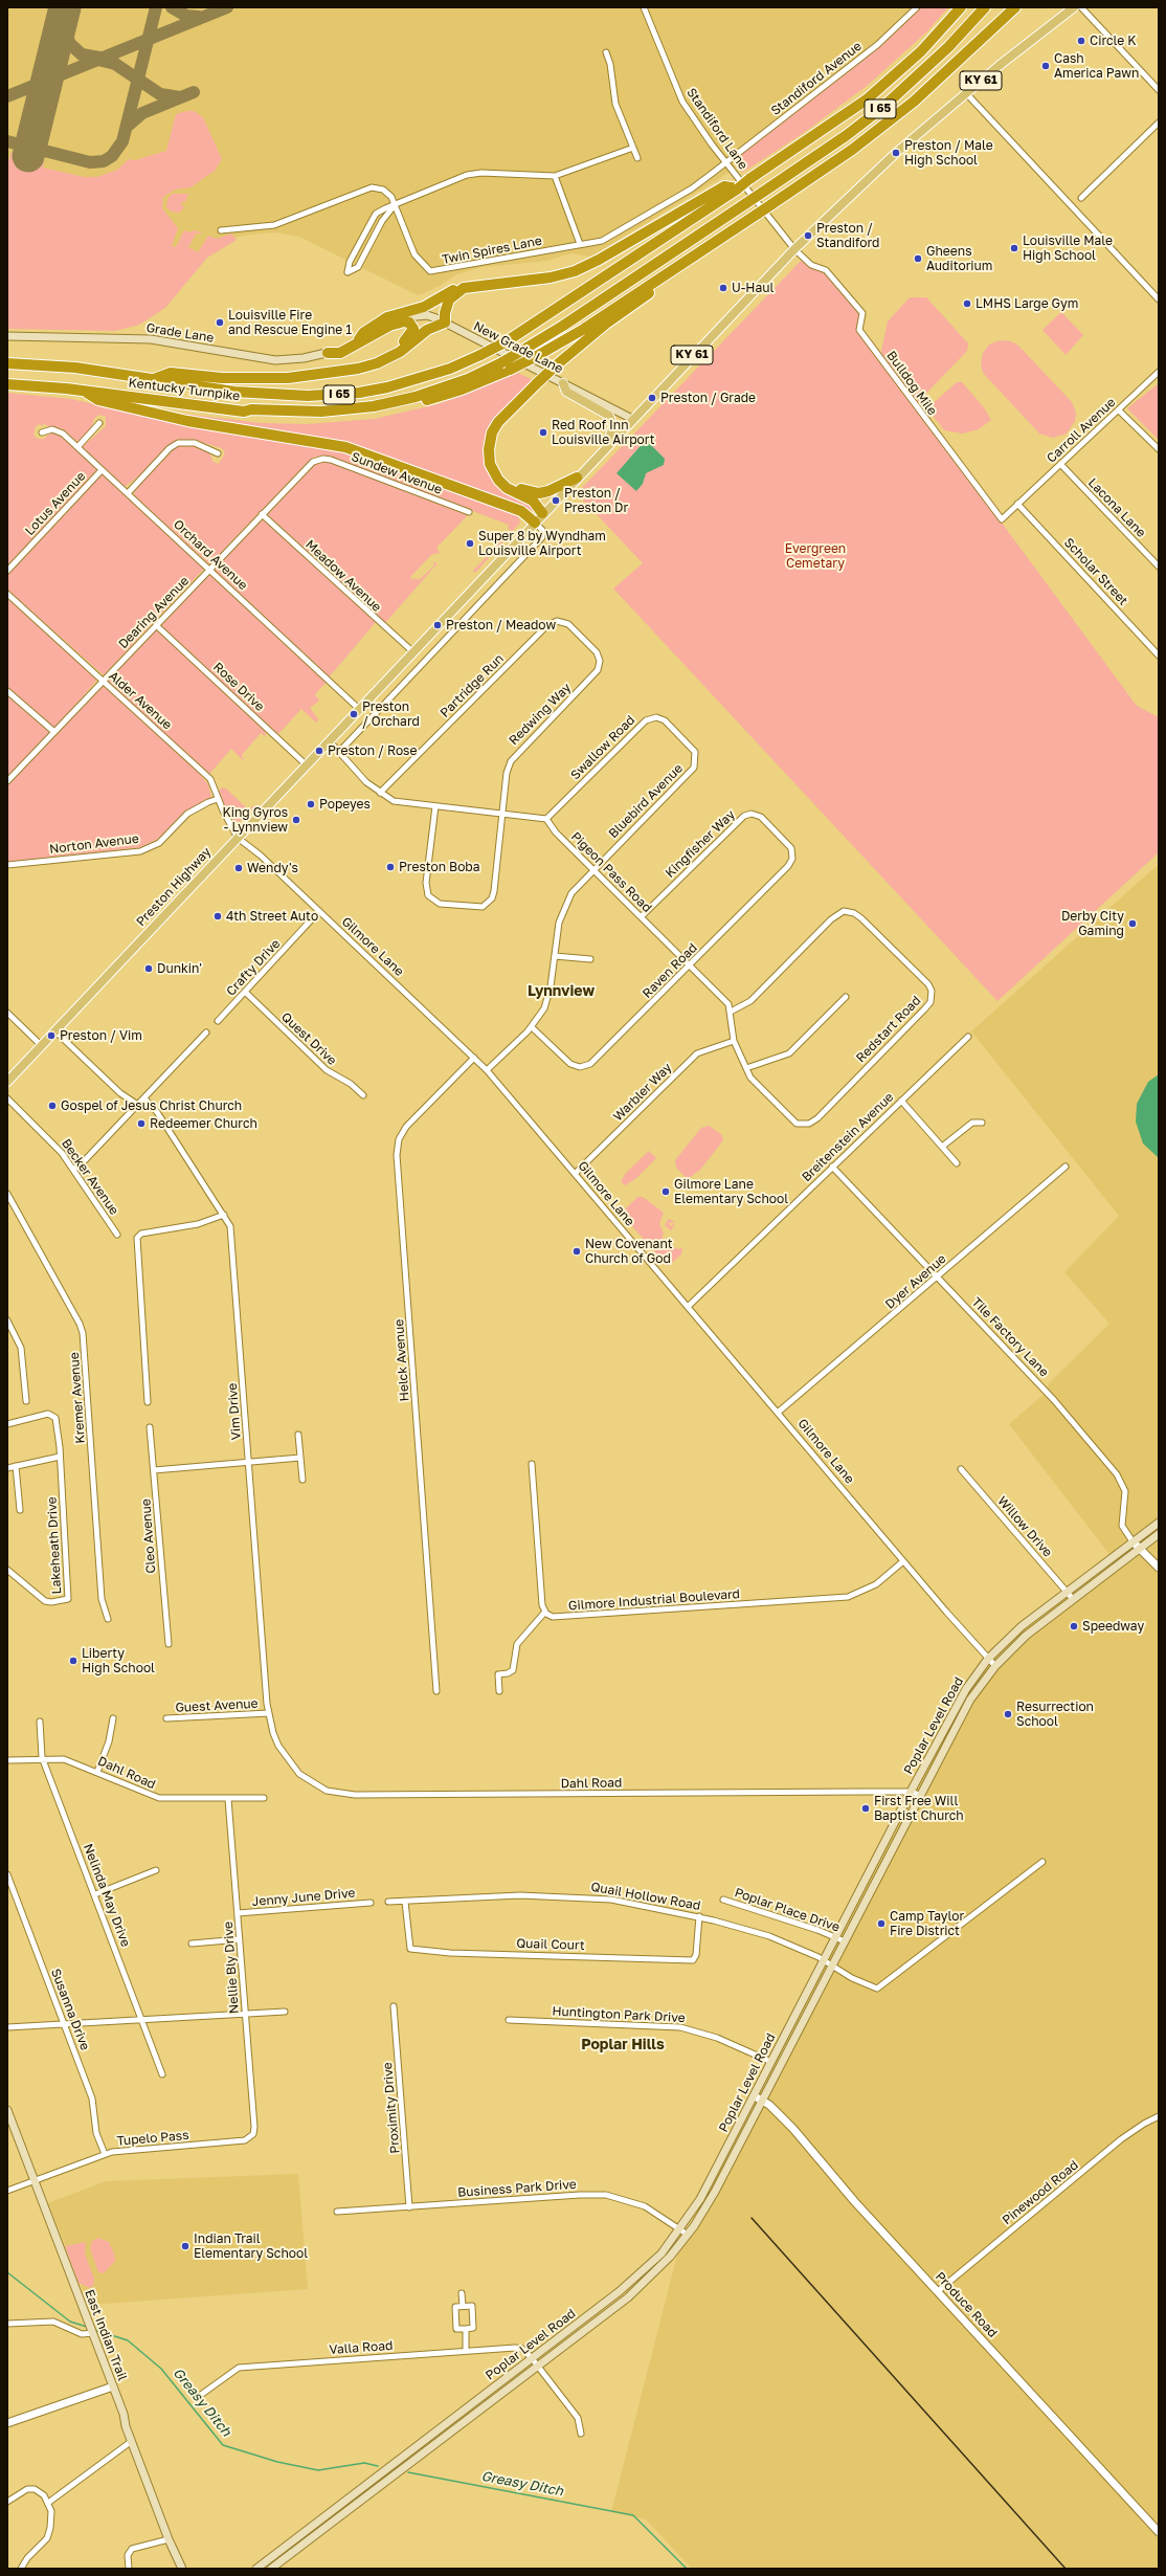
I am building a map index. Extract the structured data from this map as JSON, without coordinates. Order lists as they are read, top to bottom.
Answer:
{
  "streets": {
    "highway": ["I 65", "Kentucky Turnpike"],
    "main road": [
      "KY 61",
      "Grade Lane",
      "New Grade Lane",
      "Preston Highway",
      "Poplar Level Road",
      "East Indian Trail"
    ],
    "street": [
      "Standiford Avenue",
      "Standiford Lane",
      "Twin Spires Lane",
      "Bulldog Mile",
      "Carroll Avenue",
      "Sundew Avenue",
      "Lotus Avenue",
      "Lacona Lane",
      "Orchard Avenue",
      "Scholar Street",
      "Meadow Avenue",
      "Dearing Avenue",
      "Partridge Run",
      "Rose Drive",
      "Alder Avenue",
      "Redwing Way",
      "Swallow Road",
      "Bluebird Avenue",
      "Norton Avenue",
      "Kingfisher Way",
      "Pigeon Pass Road",
      "Gilmore Lane",
      "Crafty Drive",
      "Raven Road",
      "Redstart Road",
      "Quest Drive",
      "Warbler Way",
      "Breitenstein Avenue",
      "Becker Avenue",
      "Dyer Avenue",
      "Tile Factory Lane",
      "Helck Avenue",
      "Kremer Avenue",
      "Vim Drive",
      "Willow Drive",
      "Cleo Avenue",
      "Lakeheath Drive",
      "Gilmore Industrial Boulevard",
      "Guest Avenue",
      "Dahl Road",
      "Nelinda May Drive",
      "Quail Hollow Road",
      "Jenny June Drive",
      "Poplar Place Drive",
      "Quail Court",
      "Nellie Bly Drive",
      "Susanna Drive",
      "Huntington Park Drive",
      "Proximity Drive",
      "Tupelo Pass",
      "Business Park Drive",
      "Pinewood Road",
      "Produce Road",
      "Valla Road"
    ]
  },
  "crossings": [
    ["Standiford Avenue", "Standiford Lane"],
    ["Standiford Avenue", "Twin Spires Lane"],
    ["Standiford Lane", "Twin Spires Lane"],
    ["Standiford Lane", "Bulldog Mile"],
    ["Standiford Lane", "Preston Highway"],
    ["Grade Lane", "New Grade Lane"],
    ["New Grade Lane", "Preston Highway"],
    ["Bulldog Mile", "Carroll Avenue"],
    ["Bulldog Mile", "Scholar Street"],
    ["Bulldog Mile", "Preston Highway"],
    ["Carroll Avenue", "Lacona Lane"],
    ["Carroll Avenue", "Scholar Street"],
    ["Sundew Avenue", "Dearing Avenue"],
    ["Lotus Avenue", "Orchard Avenue"],
    ["Orchard Avenue", "Dearing Avenue"],
    ["Orchard Avenue", "Preston Highway"],
    ["Meadow Avenue", "Dearing Avenue"],
    ["Meadow Avenue", "Preston Highway"],
    ["Dearing Avenue", "Rose Drive"],
    ["Dearing Avenue", "Alder Avenue"],
    ["Partridge Run", "Redwing Way"],
    ["Rose Drive", "Preston Highway"],
    ["Alder Avenue", "Norton Avenue"],
    ["Alder Avenue", "Preston Highway"],
    ["Alder Avenue", "Gilmore Lane"],
    ["Swallow Road", "Bluebird Avenue"],
    ["Swallow Road", "Pigeon Pass Road"],
    ["Bluebird Avenue", "Pigeon Pass Road"],
    ["Bluebird Avenue", "Gilmore Lane"],
    ["Bluebird Avenue", "Raven Road"],
    ["Kingfisher Way", "Pigeon Pass Road"],
    ["Kingfisher Way", "Raven Road"],
    ["Pigeon Pass Road", "Raven Road"],
    ["Pigeon Pass Road", "Redstart Road"],
    ["Pigeon Pass Road", "Warbler Way"],
    ["Preston Highway", "Gilmore Lane"],
    ["Gilmore Lane", "Crafty Drive"],
    ["Gilmore Lane", "Warbler Way"],
    ["Gilmore Lane", "Breitenstein Avenue"],
    ["Gilmore Lane", "Dyer Avenue"],
    ["Gilmore Lane", "Helck Avenue"],
    ["Gilmore Lane", "Gilmore Industrial Boulevard"],
    ["Gilmore Lane", "Poplar Level Road"],
    ["Crafty Drive", "Quest Drive"],
    ["Breitenstein Avenue", "Tile Factory Lane"],
    ["Dyer Avenue", "Tile Factory Lane"],
    ["Tile Factory Lane", "Poplar Level Road"],
    ["Vim Drive", "Guest Avenue"],
    ["Vim Drive", "Dahl Road"],
    ["Willow Drive", "Poplar Level Road"],
    ["Poplar Level Road", "Dahl Road"],
    ["Poplar Level Road", "Quail Hollow Road"],
    ["Poplar Level Road", "Poplar Place Drive"],
    ["Poplar Level Road", "Huntington Park Drive"],
    ["Poplar Level Road", "Business Park Drive"],
    ["Poplar Level Road", "Produce Road"],
    ["Poplar Level Road", "Valla Road"],
    ["Dahl Road", "Nelinda May Drive"],
    ["Dahl Road", "Nellie Bly Drive"],
    ["Quail Hollow Road", "Quail Court"],
    ["Jenny June Drive", "Nellie Bly Drive"],
    ["Nellie Bly Drive", "Tupelo Pass"],
    ["Susanna Drive", "Tupelo Pass"],
    ["Proximity Drive", "Business Park Drive"],
    ["Tupelo Pass", "East Indian Trail"],
    ["Pinewood Road", "Produce Road"]
  ],
  "districts": ["Lynnview", "Poplar Hills"],
  "water": ["Greasy Ditch"],
  "parks": ["Evergreen Cemetary"],
  "places": [
    "Circle K",
    "Cash America Pawn",
    "Preston / Male High School",
    "Preston / Standiford",
    "Louisville Male High School",
    "Gheens Auditorium",
    "U-Haul",
    "LMHS Large Gym",
    "Louisville Fire and Rescue Engine 1",
    "Preston / Grade",
    "Red Roof Inn Louisville Airport",
    "Preston / Preston Dr",
    "Super 8 by Wyndham Louisville Airport",
    "Preston / Meadow",
    "Preston / Orchard",
    "Preston / Rose",
    "Popeyes",
    "King Gyros - Lynnview",
    "Preston Boba",
    "Wendy's",
    "4th Street Auto",
    "Derby City Gaming",
    "Dunkin'",
    "Preston / Vim",
    "Gospel of Jesus Christ Church",
    "Redeemer Church",
    "Gilmore Lane Elementary School",
    "New Covenant Church of God",
    "Speedway",
    "Liberty High School",
    "Resurrection School",
    "First Free Will Baptist Church",
    "Camp Taylor Fire District",
    "Indian Trail Elementary School"
  ]
}
